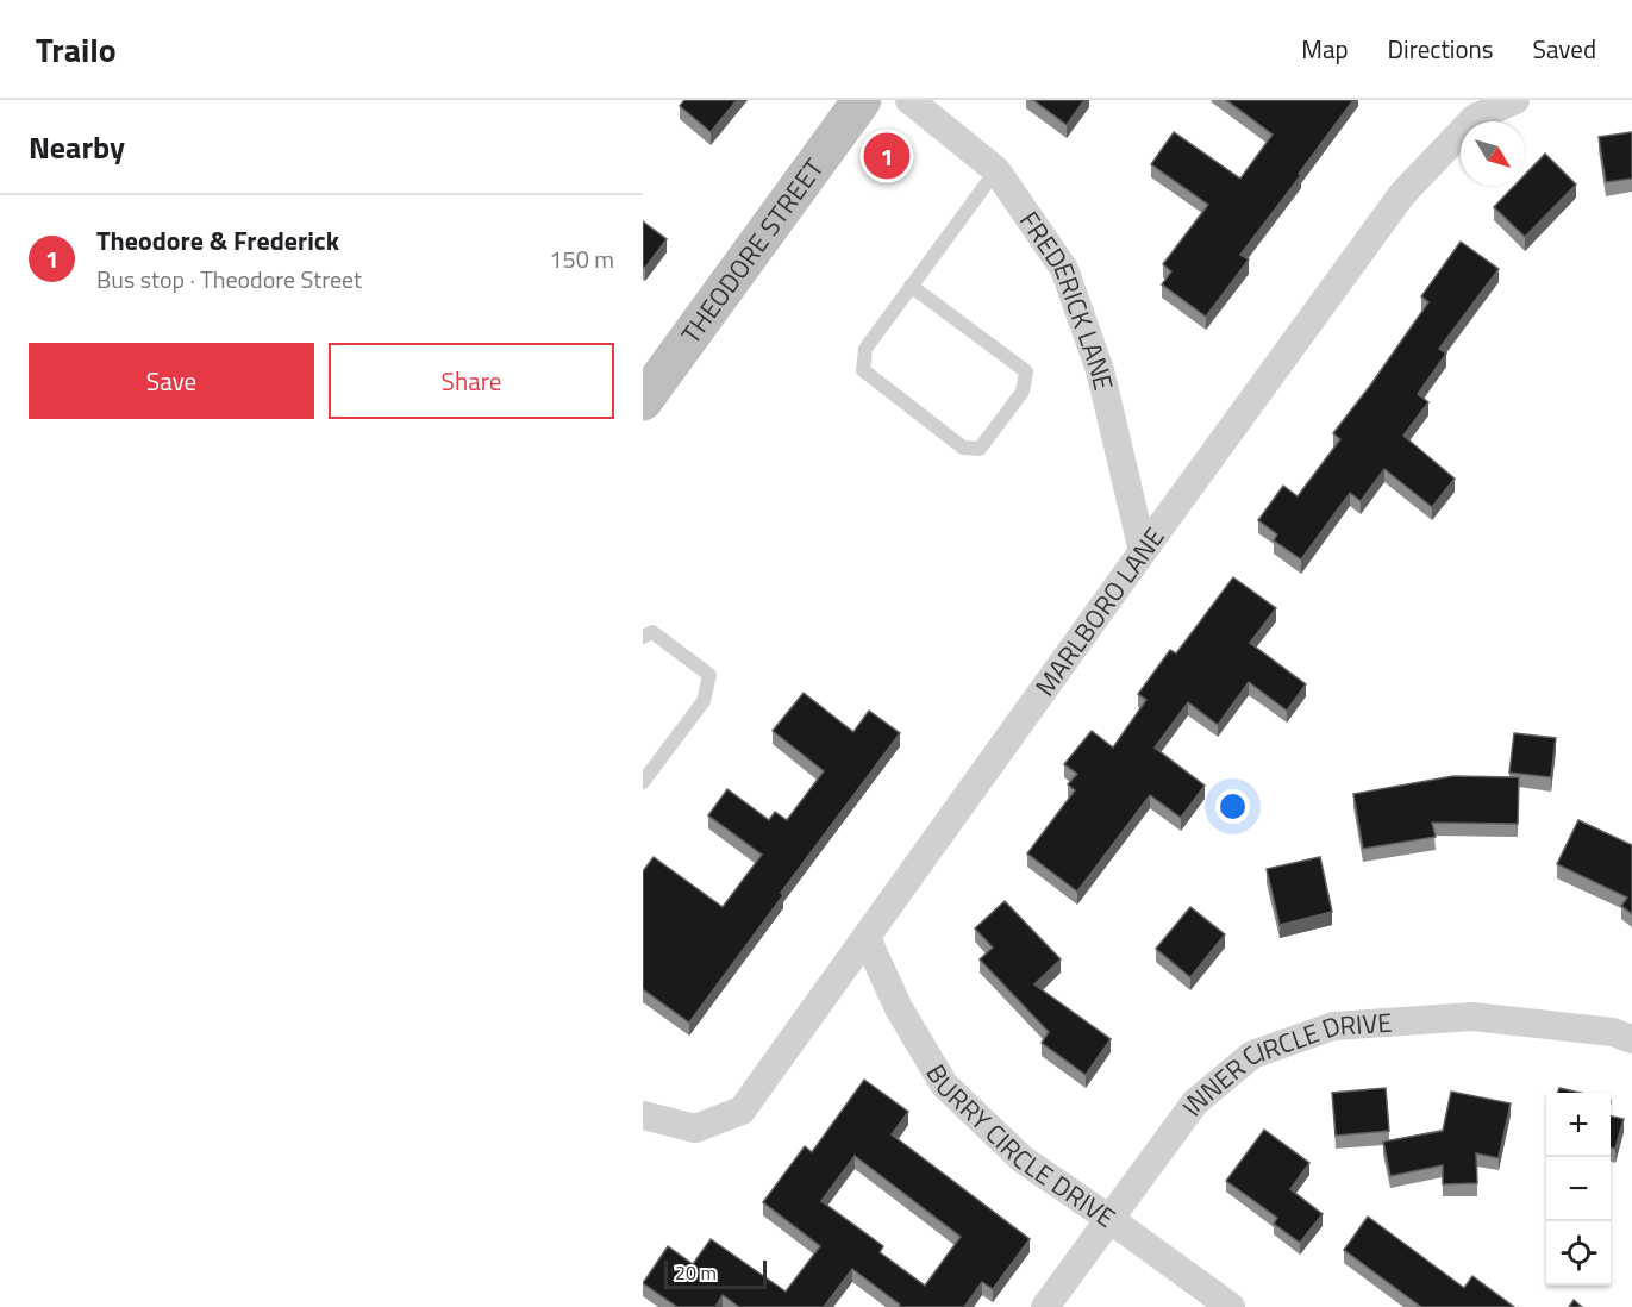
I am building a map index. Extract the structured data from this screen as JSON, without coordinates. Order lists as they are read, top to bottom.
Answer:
{
  "streets": {
    "main road": ["THEODORE STREET"],
    "street": [
      "FREDERICK LANE",
      "MARLBORO LANE",
      "INNER CIRCLE DRIVE",
      "BURRY CIRCLE DRIVE"
    ]
  },
  "crossings": [
    ["FREDERICK LANE", "MARLBORO LANE"],
    ["MARLBORO LANE", "BURRY CIRCLE DRIVE"],
    ["INNER CIRCLE DRIVE", "BURRY CIRCLE DRIVE"]
  ],
  "scale_bar": "20 m",
  "north": "bottom right",
  "page": {
    "header": "Trailo",
    "nav": ["Map", "Directions", "Saved"],
    "heading": "Nearby",
    "pins": "1",
    "list": [
      {
        "mark": "1",
        "name": "Theodore & Frederick",
        "note": "Bus stop · Theodore Street",
        "value": "150 m"
      }
    ],
    "buttons": ["Save", "Share"],
    "map_buttons": ["+", "−"],
    "scale": "20 m"
  }
}
